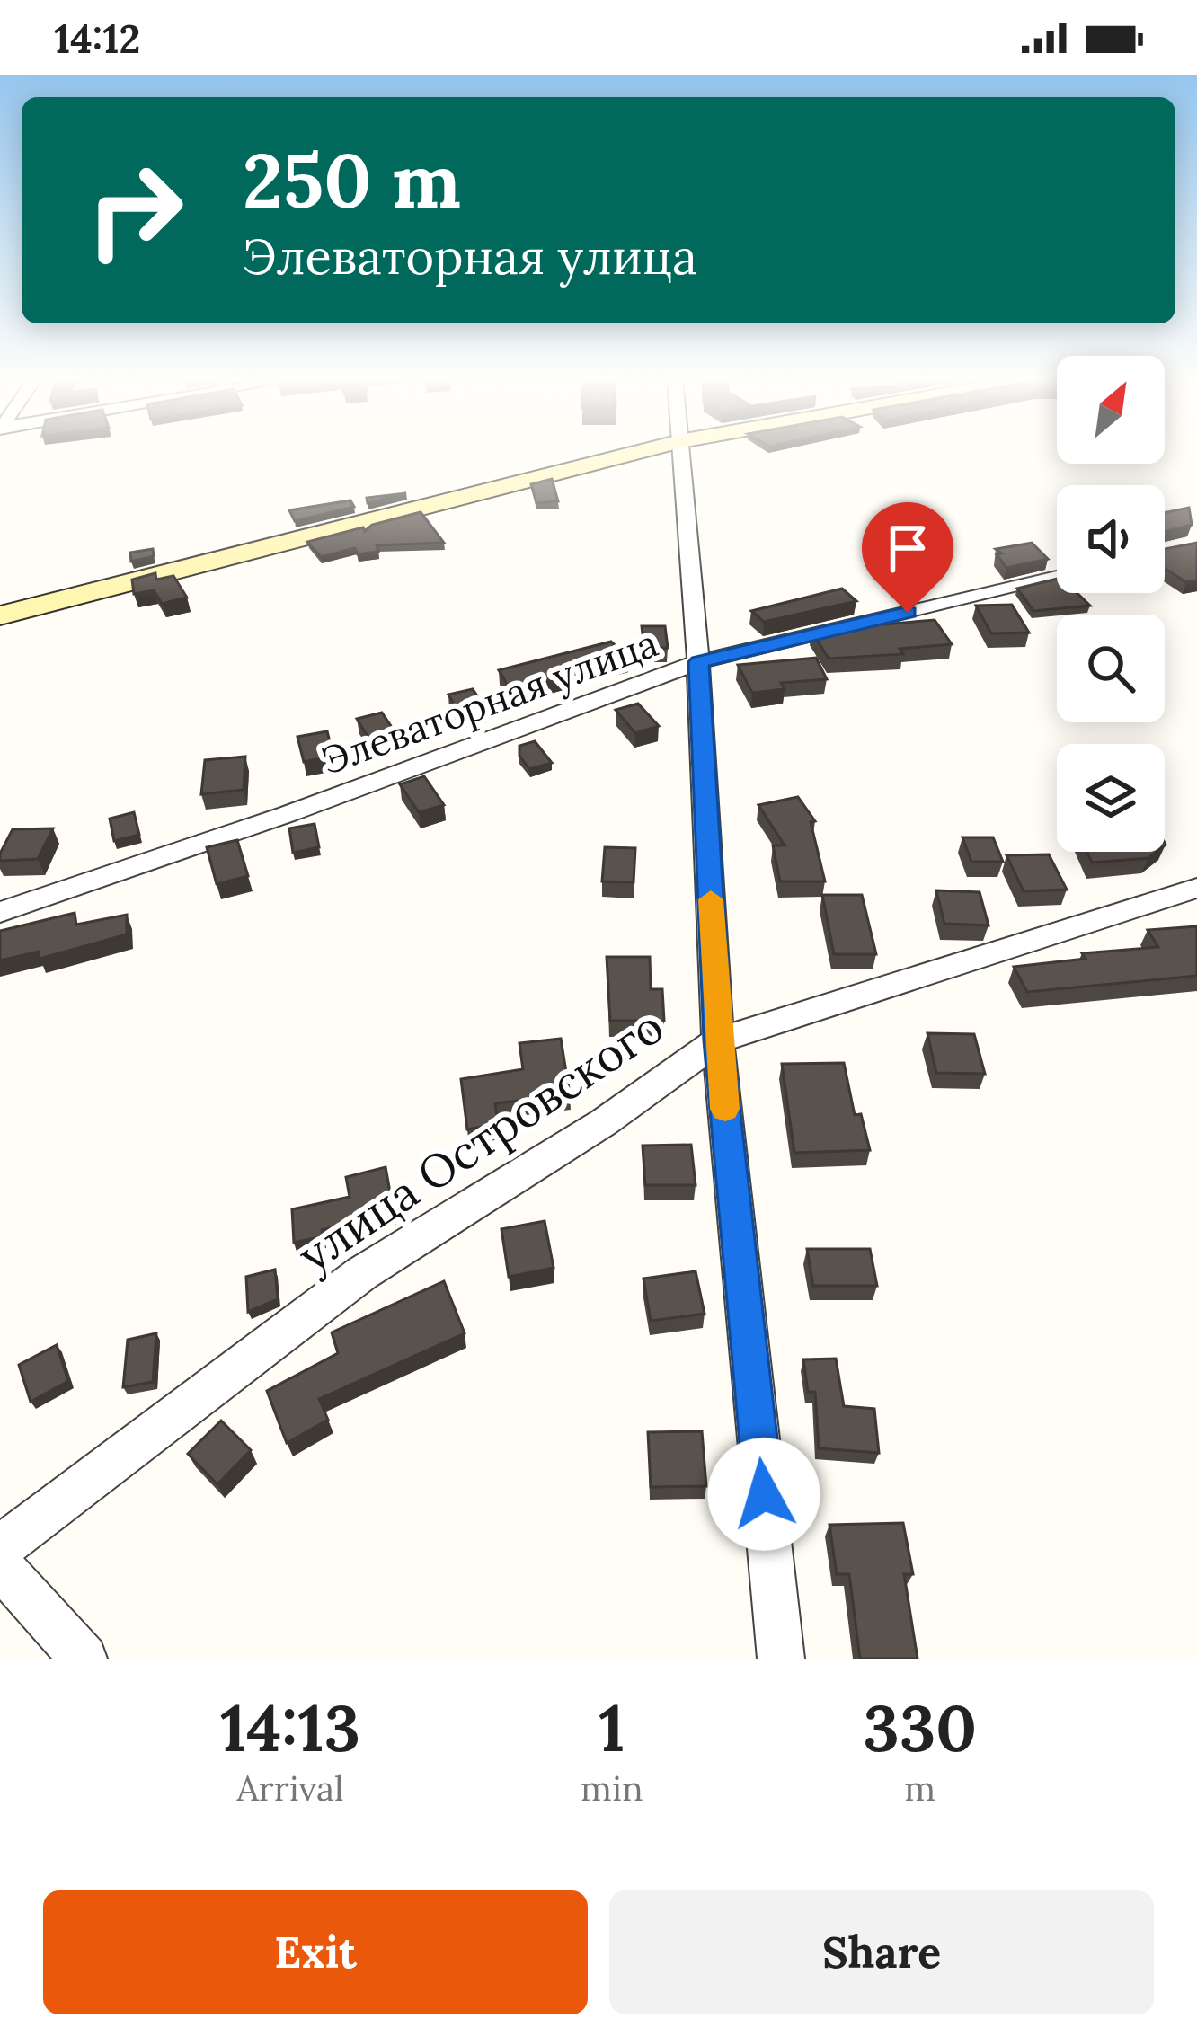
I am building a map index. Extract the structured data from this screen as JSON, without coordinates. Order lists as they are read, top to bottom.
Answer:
{
  "streets": {
    "street": ["Элеваторная улица", "улица Островского"]
  },
  "north": "top right",
  "page": {
    "status": "14:12",
    "turn": ["250 m", "Элеваторная улица"],
    "eta": [
      "14:13",
      "Arrival",
      "1",
      "min",
      "330",
      "m"
    ],
    "buttons": ["Exit", "Share"]
  }
}
